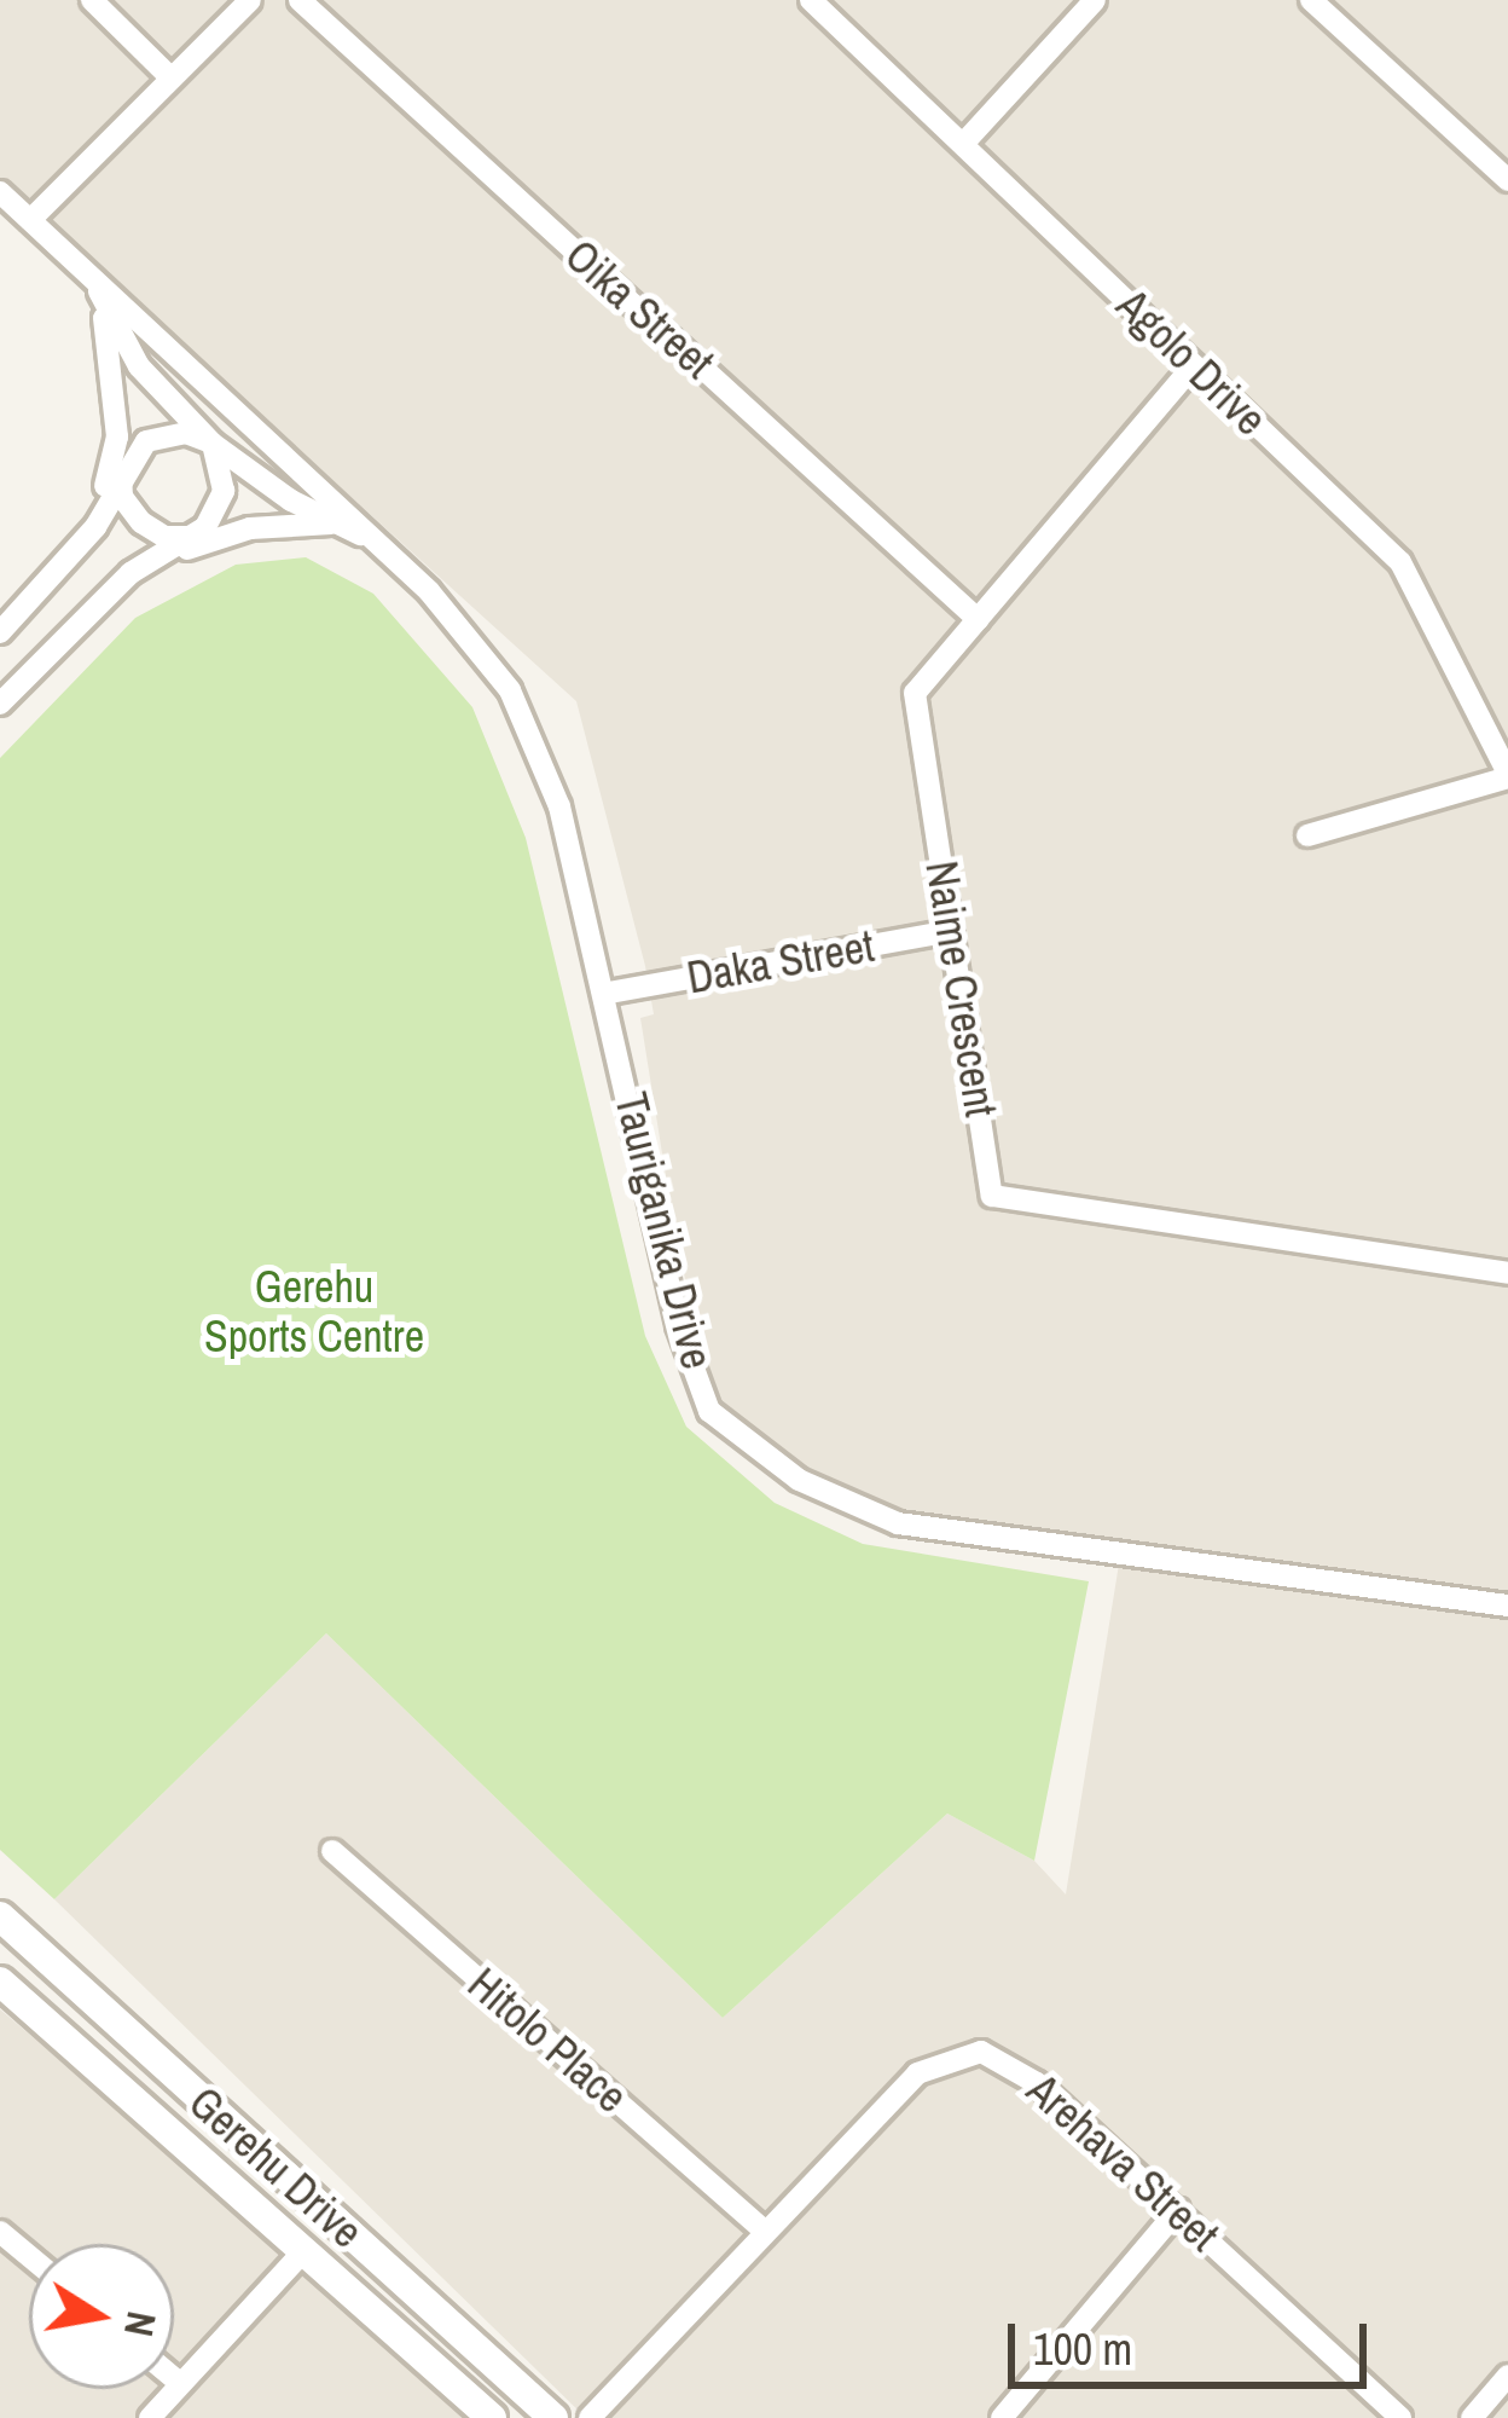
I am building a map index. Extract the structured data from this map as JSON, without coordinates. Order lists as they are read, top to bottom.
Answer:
{
  "streets": {
    "street": [
      "Oika Street",
      "Agolo Drive",
      "Daka Street",
      "Naime Crescent",
      "Tauriganika Drive",
      "Hitolo Place",
      "Arehava Street",
      "Gerehu Drive"
    ]
  },
  "crossings": [
    ["Oika Street", "Naime Crescent"],
    ["Agolo Drive", "Naime Crescent"],
    ["Daka Street", "Naime Crescent"],
    ["Daka Street", "Tauriganika Drive"],
    ["Hitolo Place", "Arehava Street"]
  ],
  "parks": ["Gerehu Sports Centre"],
  "scale_bar": "100 m",
  "north": "right"
}
